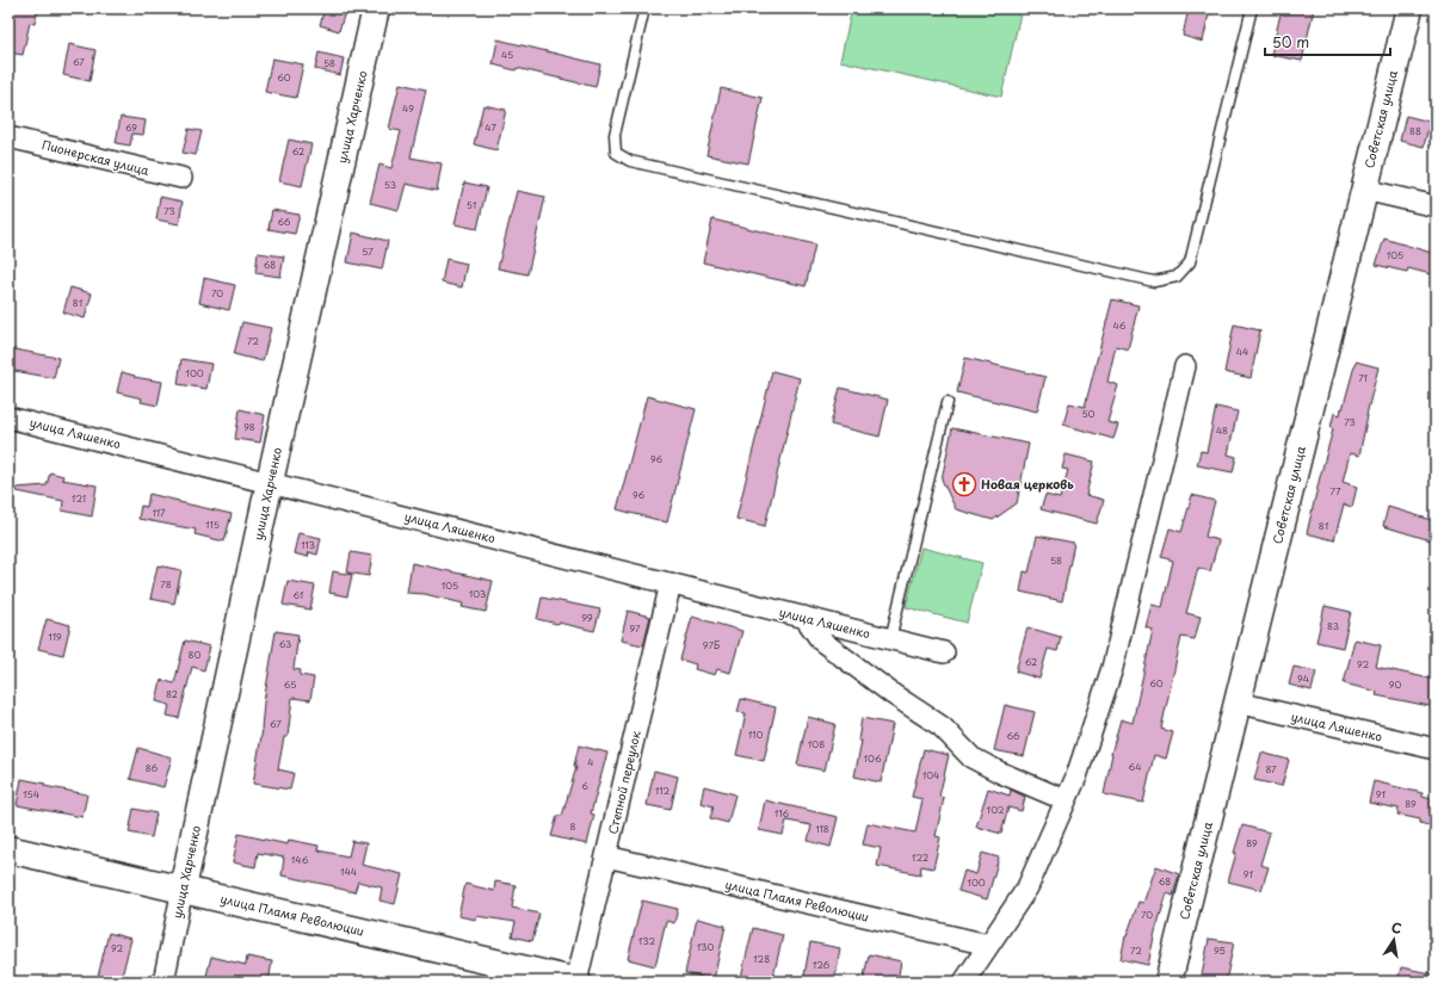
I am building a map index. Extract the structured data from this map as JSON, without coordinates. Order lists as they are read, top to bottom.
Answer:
{
  "streets": {
    "street": [
      "улица Харченко",
      "Советская улица",
      "Пионерская улица",
      "улица Ляшенко",
      "Степной переулок",
      "улица Пламя Революции"
    ]
  },
  "crossings": [
    ["улица Харченко", "улица Ляшенко"],
    ["улица Харченко", "улица Пламя Революции"],
    ["Советская улица", "улица Ляшенко"],
    ["улица Ляшенко", "Степной переулок"],
    ["Степной переулок", "улица Пламя Революции"]
  ],
  "places": {
    "church": ["Новая церковь"]
  },
  "house_numbers": [
    "45",
    "67",
    "58",
    "60",
    "49",
    "69",
    "47",
    "88",
    "62",
    "53",
    "51",
    "73",
    "66",
    "57",
    "105",
    "68",
    "70",
    "81",
    "46",
    "72",
    "44",
    "100",
    "71",
    "50",
    "73",
    "98",
    "48",
    "96",
    "77",
    "96",
    "121",
    "117",
    "115",
    "81",
    "113",
    "58",
    "78",
    "105",
    "103",
    "61",
    "99",
    "83",
    "97",
    "119",
    "63",
    "97Б",
    "80",
    "62",
    "92",
    "94",
    "60",
    "65",
    "90",
    "82",
    "67",
    "110",
    "66",
    "108",
    "106",
    "4",
    "64",
    "86",
    "87",
    "104",
    "6",
    "112",
    "154",
    "91",
    "89",
    "102",
    "116",
    "8",
    "118",
    "89",
    "122",
    "146",
    "144",
    "91",
    "68",
    "100",
    "70",
    "132",
    "130",
    "92",
    "72",
    "95",
    "128",
    "126"
  ],
  "scale_bar": "50 m",
  "north": "top"
}
